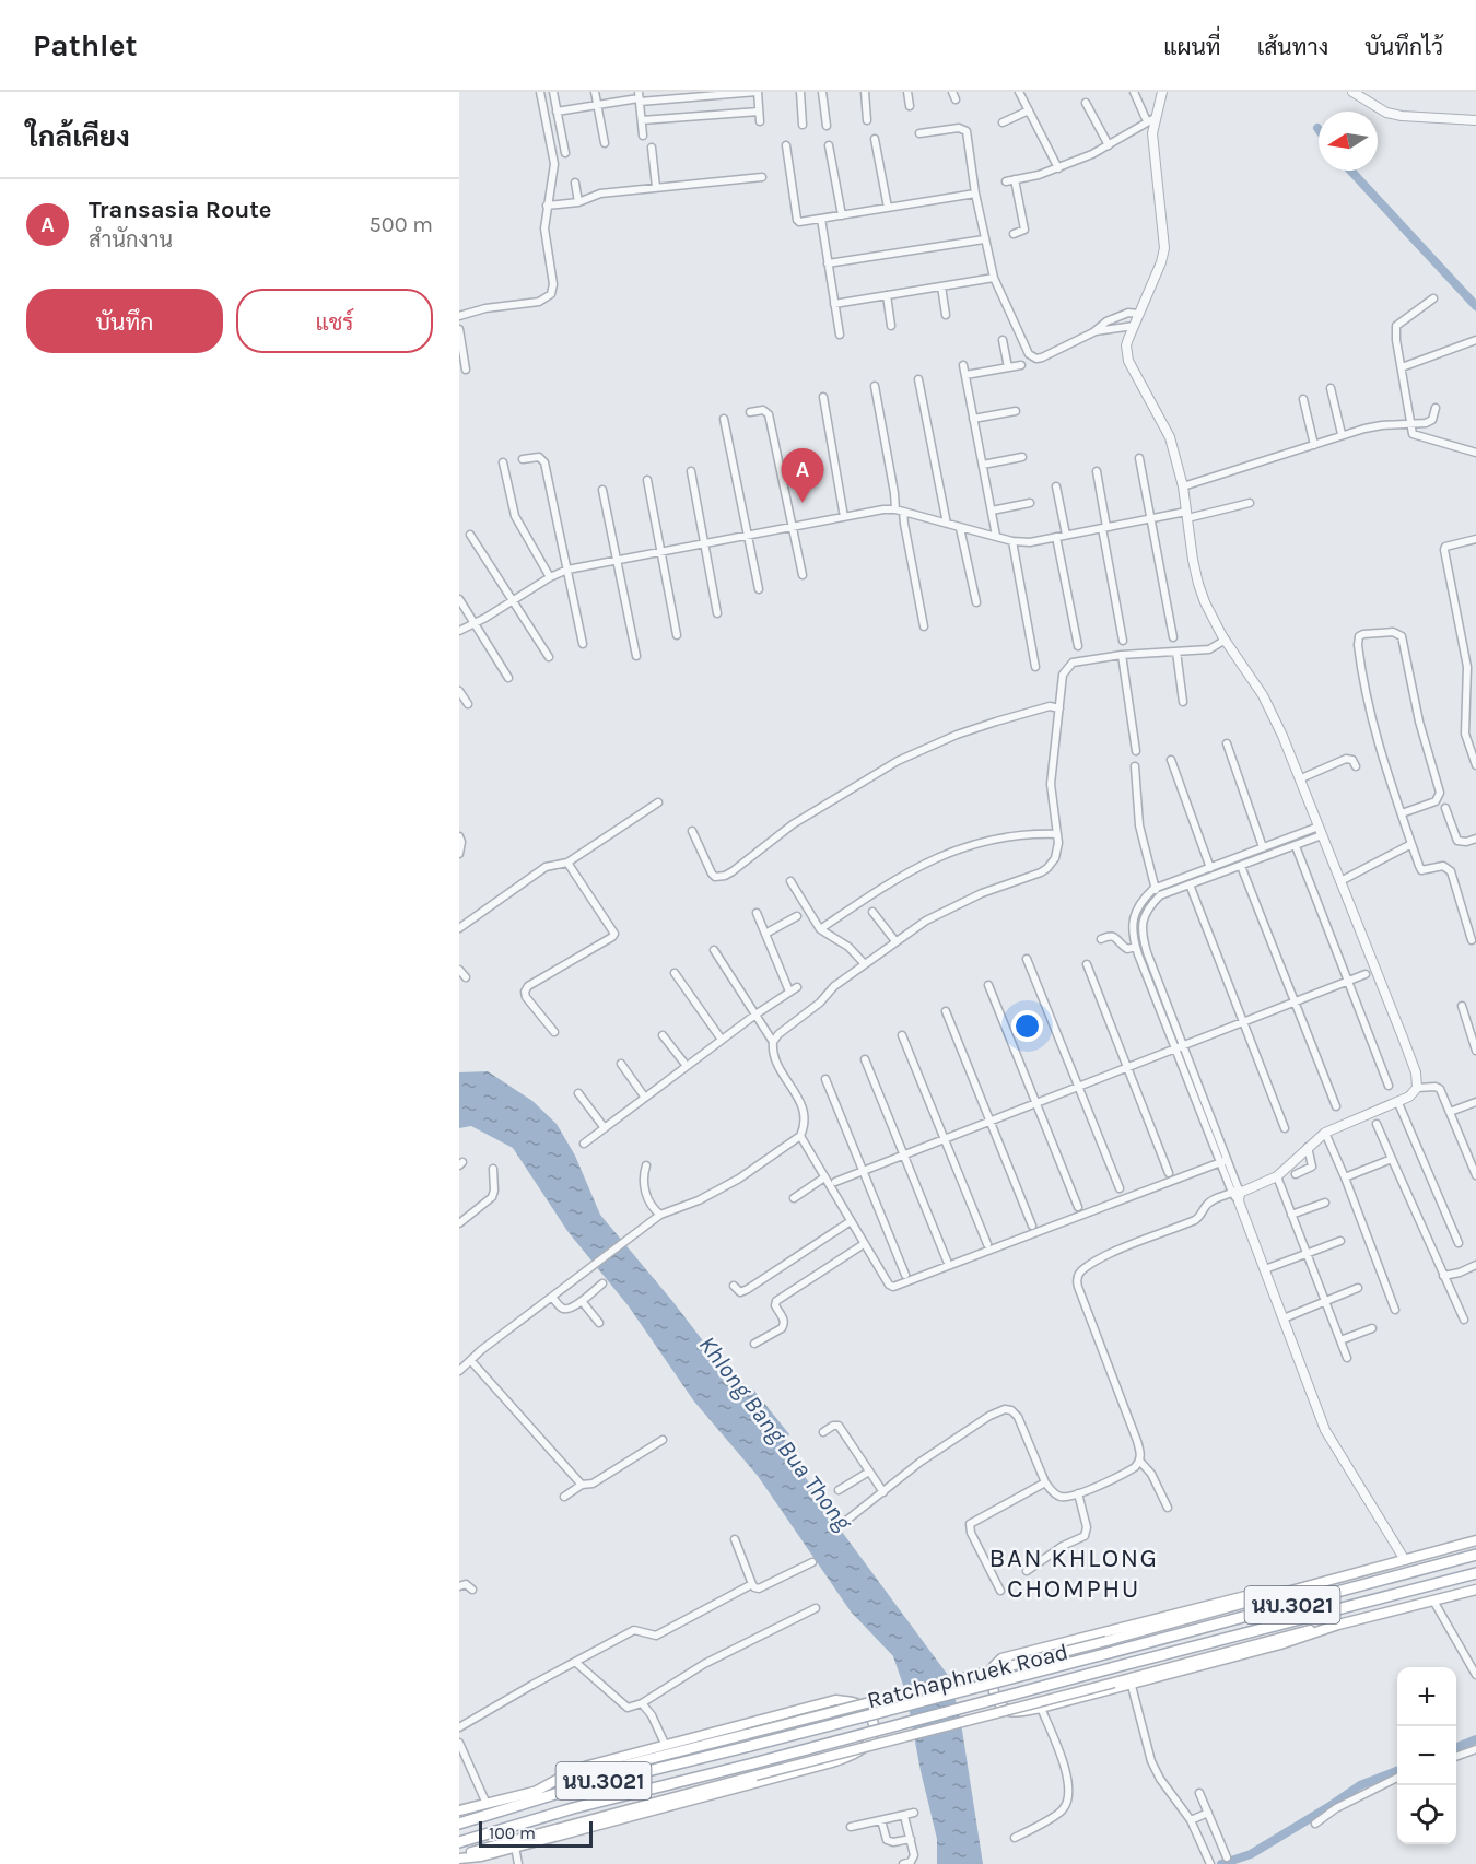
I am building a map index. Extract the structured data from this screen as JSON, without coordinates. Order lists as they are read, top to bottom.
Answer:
{
  "streets": {
    "main road": ["นบ.3021", "Ratchaphruek Road"]
  },
  "districts": ["BAN KHLONG CHOMPHU"],
  "water": ["Khlong Bang Bua Thong"],
  "scale_bar": "100 m",
  "north": "left",
  "page": {
    "header": "Pathlet",
    "nav": ["แผนที่", "เส้นทาง", "บันทึกไว้"],
    "heading": "ใกล้เคียง",
    "list": [
      {
        "mark": "A",
        "name": "Transasia Route",
        "note": "สำนักงาน",
        "value": "500 m"
      }
    ],
    "buttons": ["บันทึก", "แชร์"],
    "pins": "A",
    "map_buttons": ["+", "−"],
    "scale": "100 m"
  }
}
